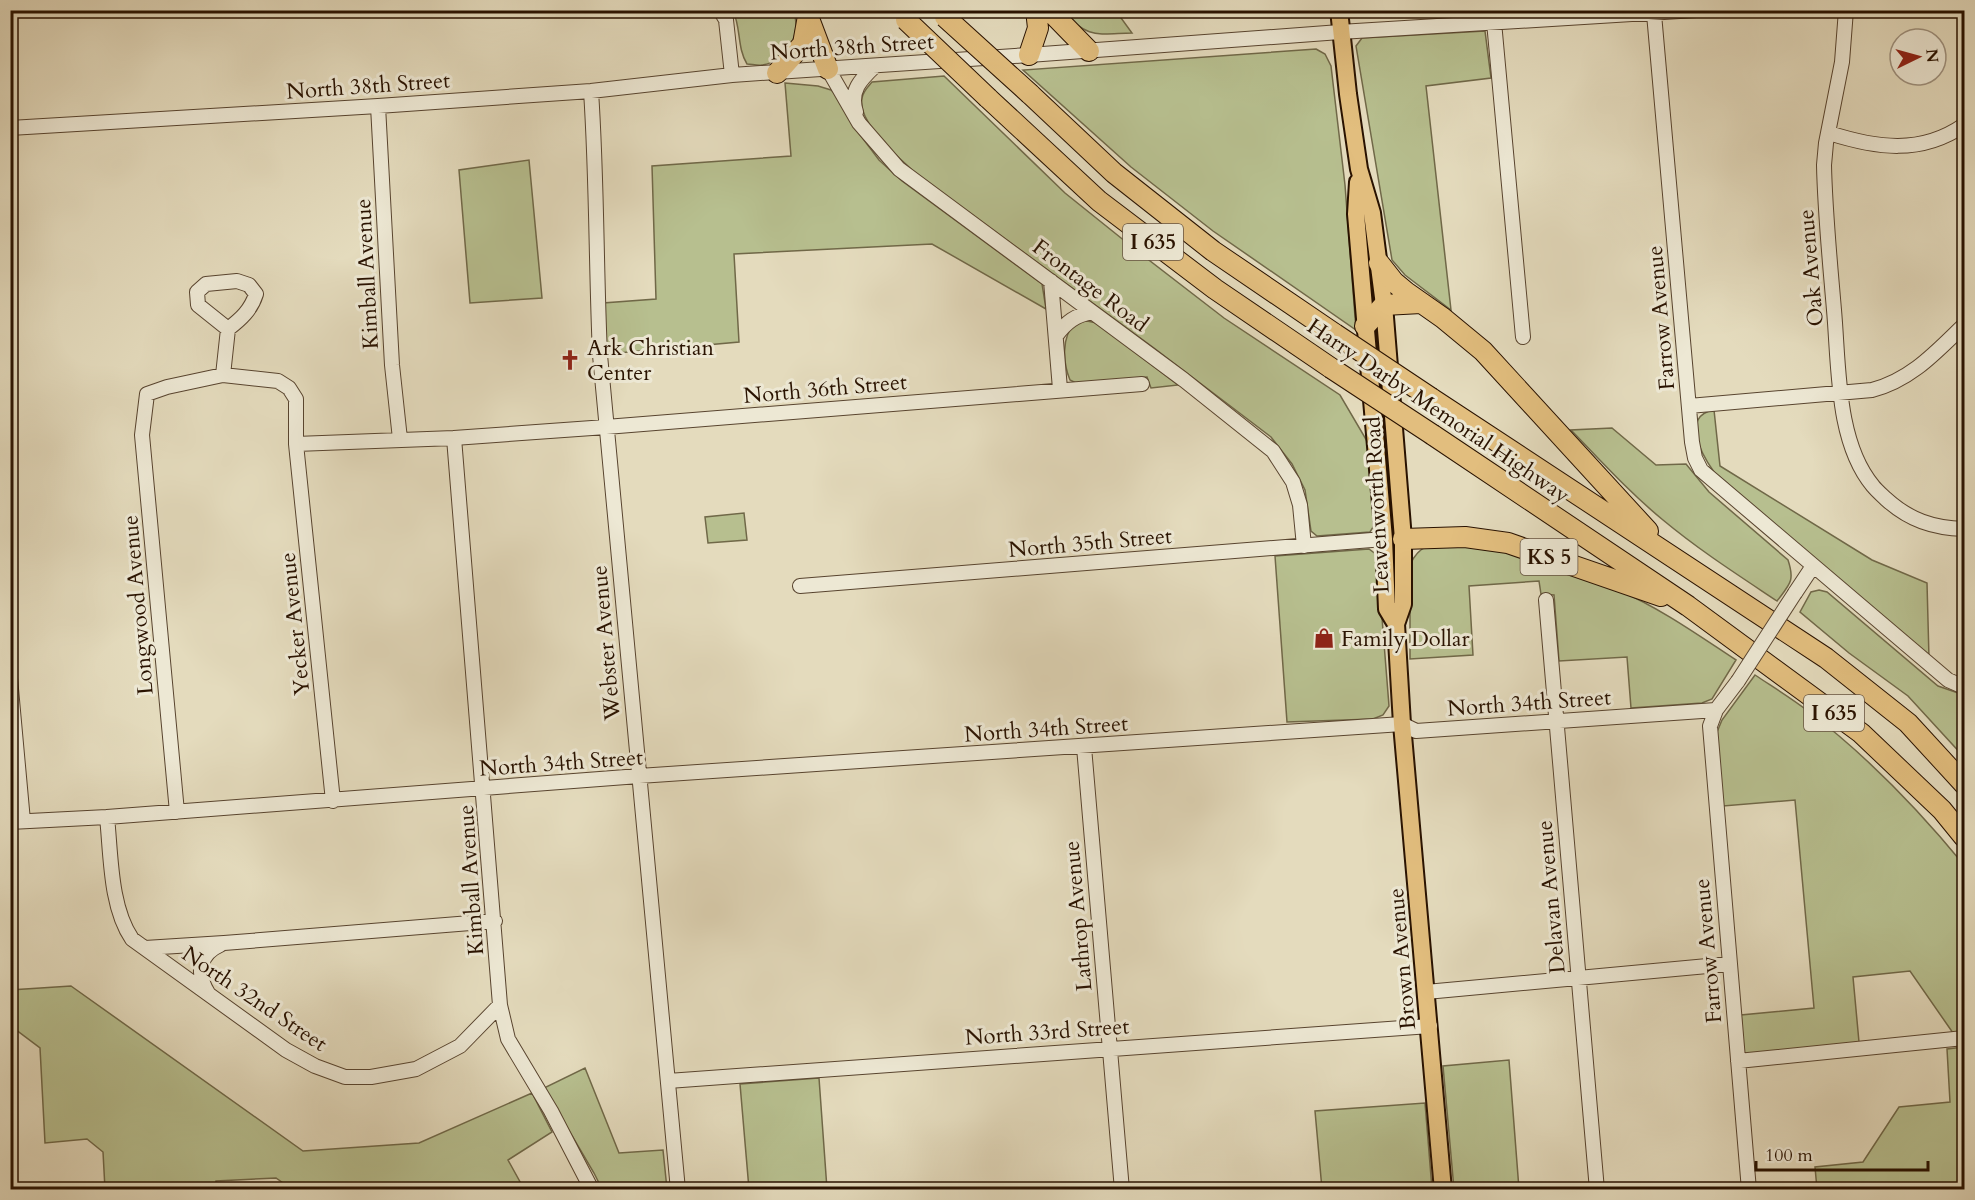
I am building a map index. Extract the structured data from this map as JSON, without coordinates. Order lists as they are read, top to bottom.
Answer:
{
  "streets": {
    "highway": ["I 635", "Harry Darby Memorial Highway", "KS 5"],
    "main road": ["Leavenworth Road", "Brown Avenue"],
    "street": [
      "North 38th Street",
      "Oak Avenue",
      "Kimball Avenue",
      "Frontage Road",
      "Farrow Avenue",
      "North 36th Street",
      "North 35th Street",
      "Longwood Avenue",
      "Yecker Avenue",
      "Webster Avenue",
      "North 34th Street",
      "Delavan Avenue",
      "Lathrop Avenue",
      "North 32nd Street",
      "North 33rd Street"
    ]
  },
  "crossings": [
    ["North 38th Street", "Kimball Avenue"],
    ["North 38th Street", "Frontage Road"],
    ["North 38th Street", "Farrow Avenue"],
    ["North 38th Street", "Leavenworth Road"],
    ["North 38th Street", "Webster Avenue"],
    ["Kimball Avenue", "North 36th Street"],
    ["Kimball Avenue", "North 34th Street"],
    ["Kimball Avenue", "North 32nd Street"],
    ["Frontage Road", "North 35th Street"],
    ["Farrow Avenue", "North 34th Street"],
    ["North 36th Street", "Yecker Avenue"],
    ["North 36th Street", "Webster Avenue"],
    ["Harry Darby Memorial Highway", "KS 5"],
    ["Leavenworth Road", "North 35th Street"],
    ["Leavenworth Road", "KS 5"],
    ["Leavenworth Road", "North 34th Street"],
    ["Leavenworth Road", "Brown Avenue"],
    ["North 35th Street", "KS 5"],
    ["Longwood Avenue", "Yecker Avenue"],
    ["Longwood Avenue", "North 34th Street"],
    ["Yecker Avenue", "North 34th Street"],
    ["Webster Avenue", "North 34th Street"],
    ["Webster Avenue", "North 33rd Street"],
    ["North 34th Street", "Delavan Avenue"],
    ["North 34th Street", "Lathrop Avenue"],
    ["North 34th Street", "Brown Avenue"],
    ["North 34th Street", "North 32nd Street"],
    ["Lathrop Avenue", "North 33rd Street"],
    ["Brown Avenue", "North 33rd Street"]
  ],
  "places": {
    "church": ["Ark Christian Center"],
    "shop": ["Family Dollar"]
  },
  "scale_bar": "100 m",
  "north": "right"
}
